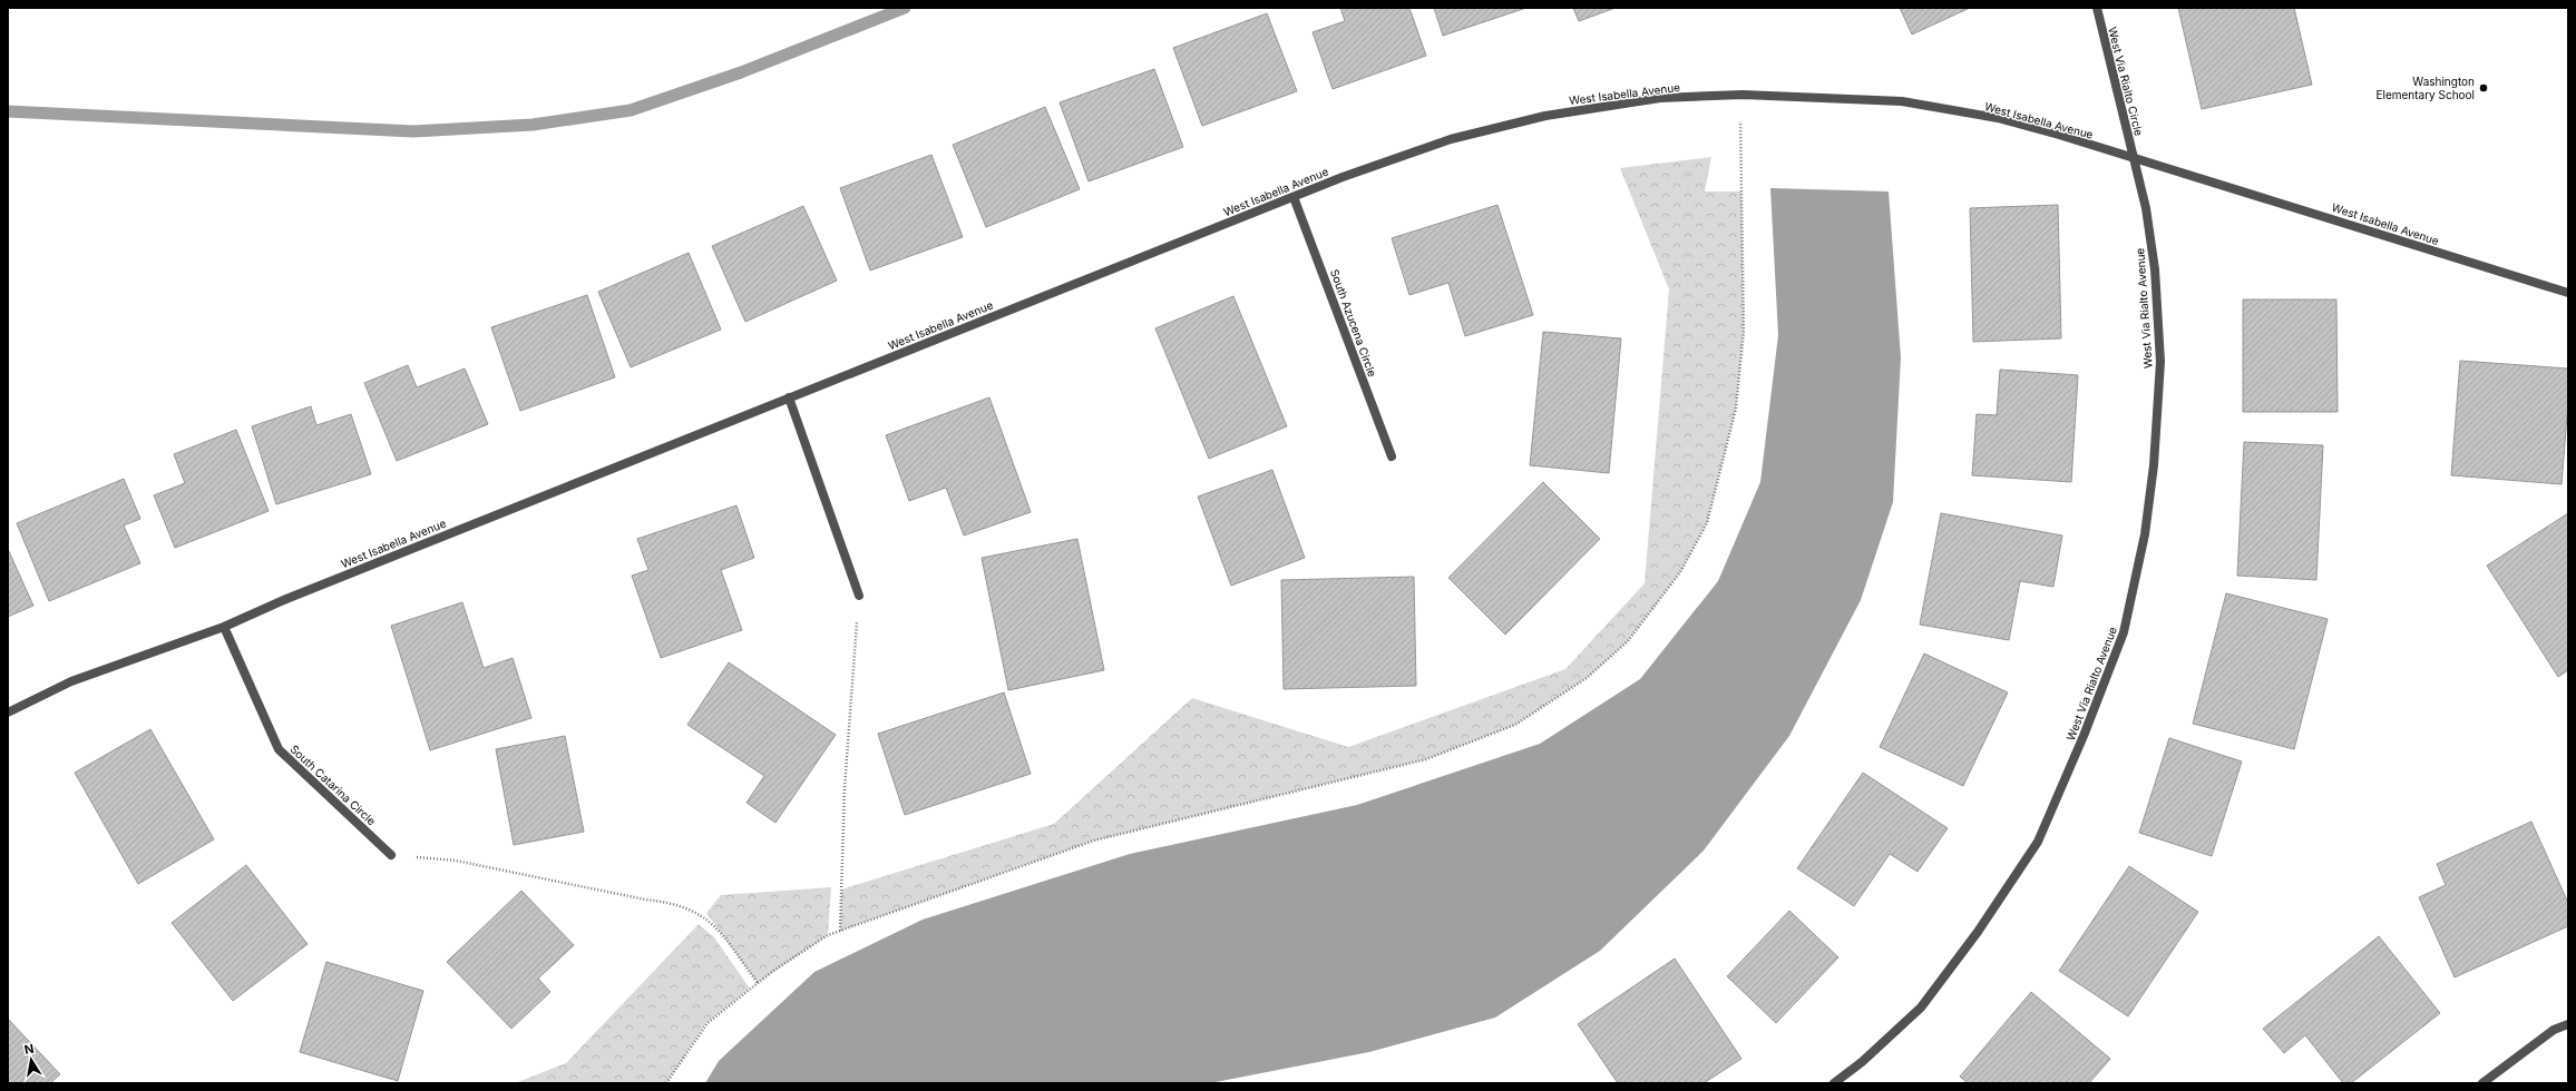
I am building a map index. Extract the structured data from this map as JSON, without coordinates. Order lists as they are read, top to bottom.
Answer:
{
  "streets": {
    "street": [
      "West Via Rialto Circle",
      "West Isabella Avenue",
      "West Via Rialto Avenue",
      "South Azucena Circle",
      "South Catarina Circle"
    ]
  },
  "crossings": [
    ["West Via Rialto Circle", "West Isabella Avenue"],
    ["West Via Rialto Circle", "West Via Rialto Avenue"],
    ["West Isabella Avenue", "West Via Rialto Avenue"],
    ["West Isabella Avenue", "South Azucena Circle"],
    ["West Isabella Avenue", "South Catarina Circle"]
  ],
  "places": ["Washington Elementary School"],
  "north": "top"
}
